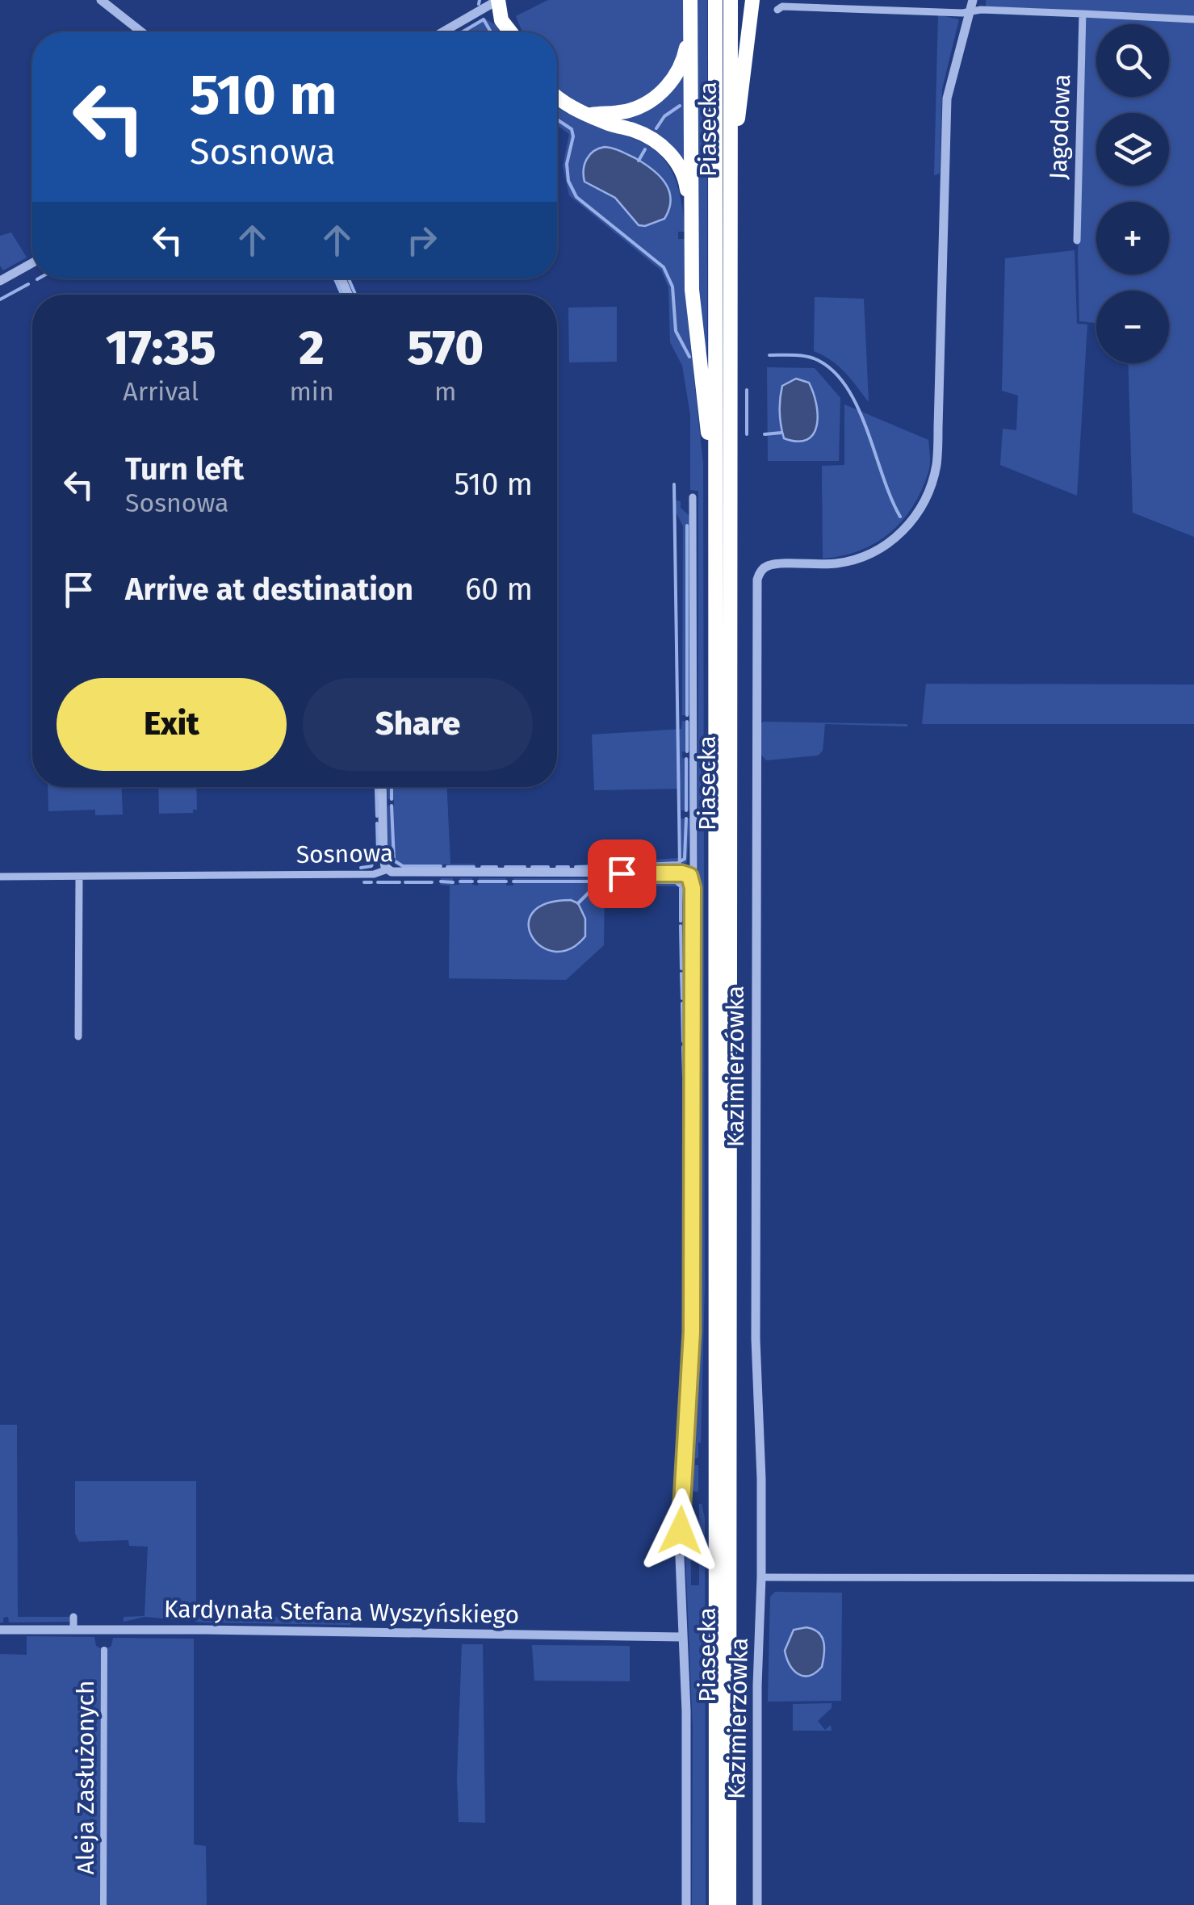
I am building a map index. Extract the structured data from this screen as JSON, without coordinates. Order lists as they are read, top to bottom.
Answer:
{
  "streets": {
    "highway": ["Piasecka"],
    "street": [
      "Jagodowa",
      "Sosnowa",
      "Kazimierzówka",
      "Kardynała Stefana Wyszyńskiego",
      "Aleja Zasłużonych"
    ]
  },
  "page": {
    "map_buttons": ["+", "−"],
    "turn": ["510 m", "Sosnowa"],
    "eta": [
      "17:35",
      "Arrival",
      "2",
      "min",
      "570",
      "m"
    ],
    "list": [
      {
        "name": "Turn left",
        "note": "Sosnowa",
        "value": "510 m"
      },
      {
        "name": "Arrive at destination",
        "value": "60 m"
      }
    ],
    "buttons": ["Exit", "Share"]
  }
}
